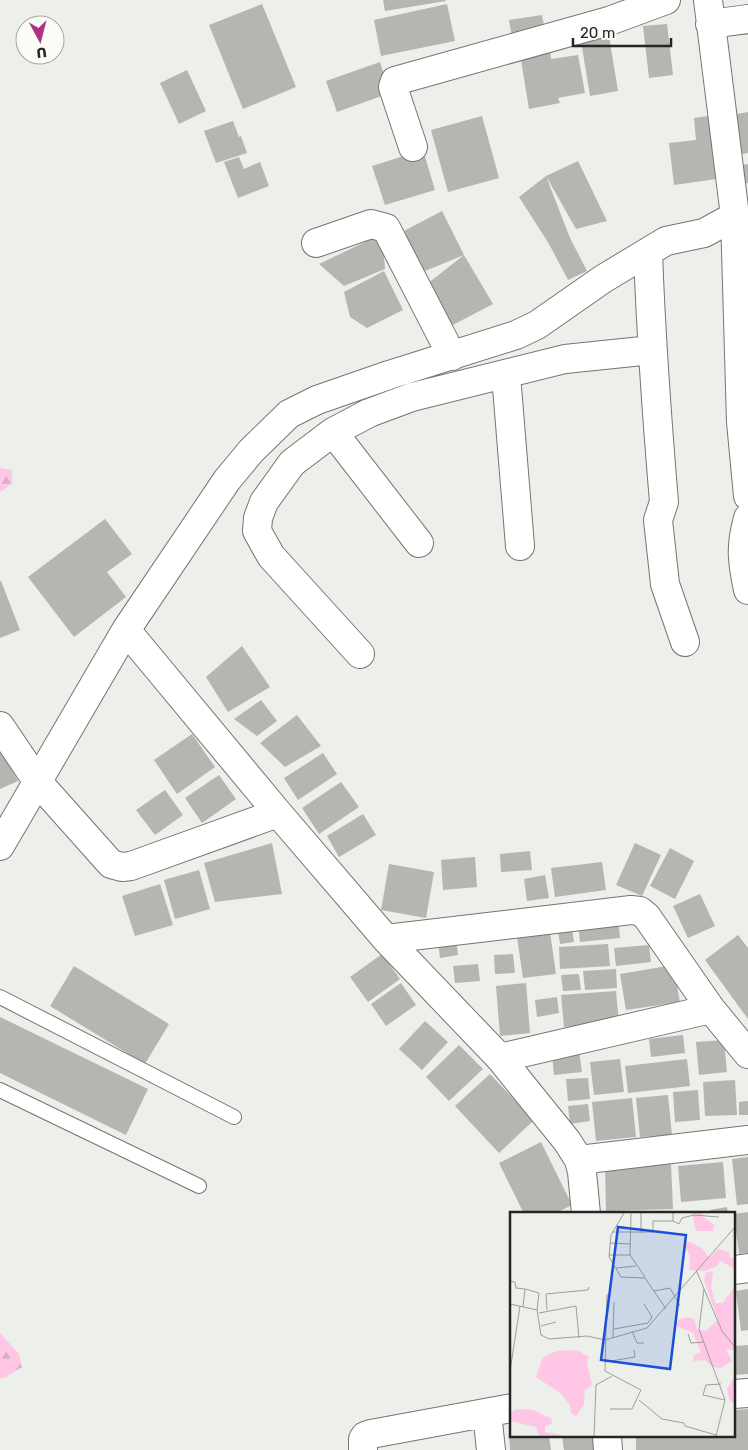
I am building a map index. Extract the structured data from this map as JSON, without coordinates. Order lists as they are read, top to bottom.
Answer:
{
  "scale_bar": "20 m",
  "north": "bottom"
}
